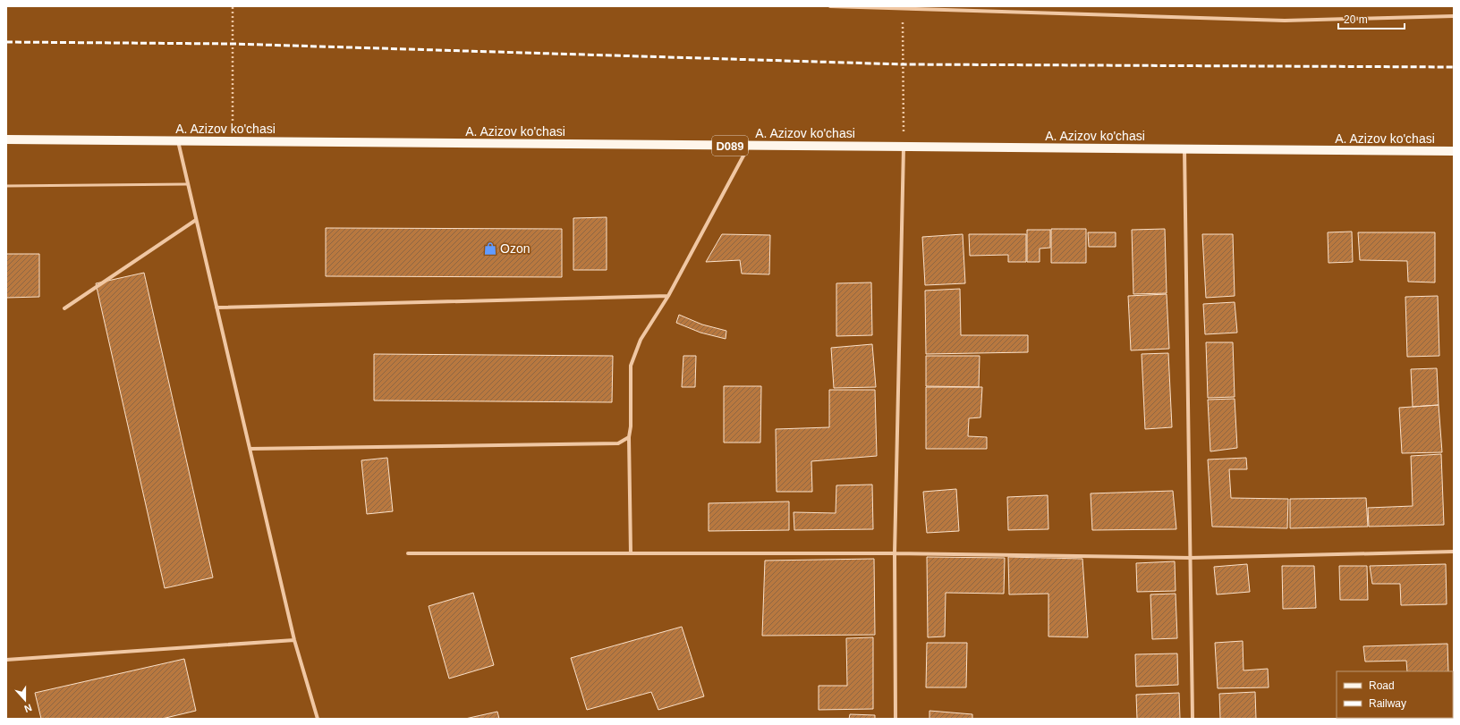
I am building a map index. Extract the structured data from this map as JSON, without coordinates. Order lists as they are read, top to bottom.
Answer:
{
  "streets": {
    "main road": ["A. Azizov ko'chasi", "D089"]
  },
  "places": {
    "shop": ["Ozon"]
  },
  "legend": ["Road", "Railway"],
  "scale_bar": "20 m",
  "north": "bottom"
}
